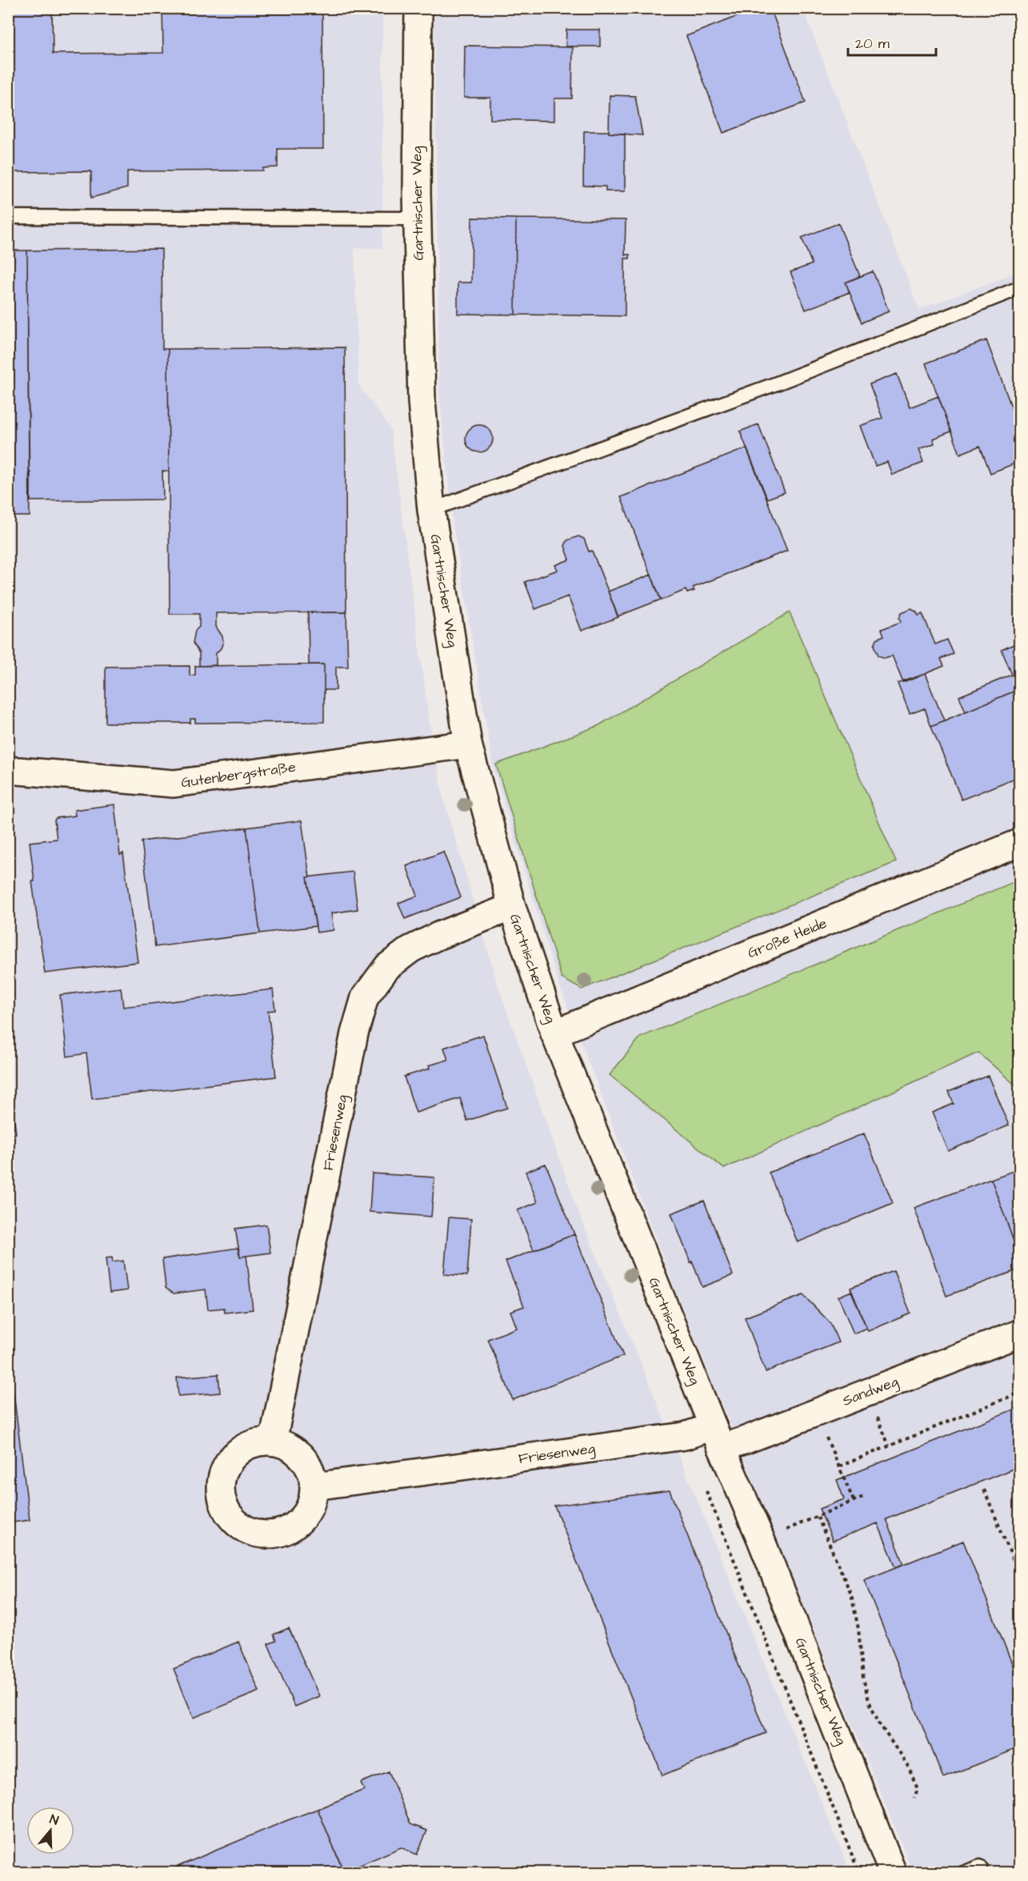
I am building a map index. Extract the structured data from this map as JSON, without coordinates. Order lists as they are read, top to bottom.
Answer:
{
  "streets": {
    "street": [
      "Gartnischer Weg",
      "Gutenbergstraße",
      "Große Heide",
      "Friesenweg",
      "Sandweg"
    ]
  },
  "crossings": [
    ["Gartnischer Weg", "Gutenbergstraße"],
    ["Gartnischer Weg", "Große Heide"],
    ["Gartnischer Weg", "Friesenweg"],
    ["Gartnischer Weg", "Sandweg"],
    ["Friesenweg", "Sandweg"]
  ],
  "scale_bar": "20 m",
  "north": "top"
}
